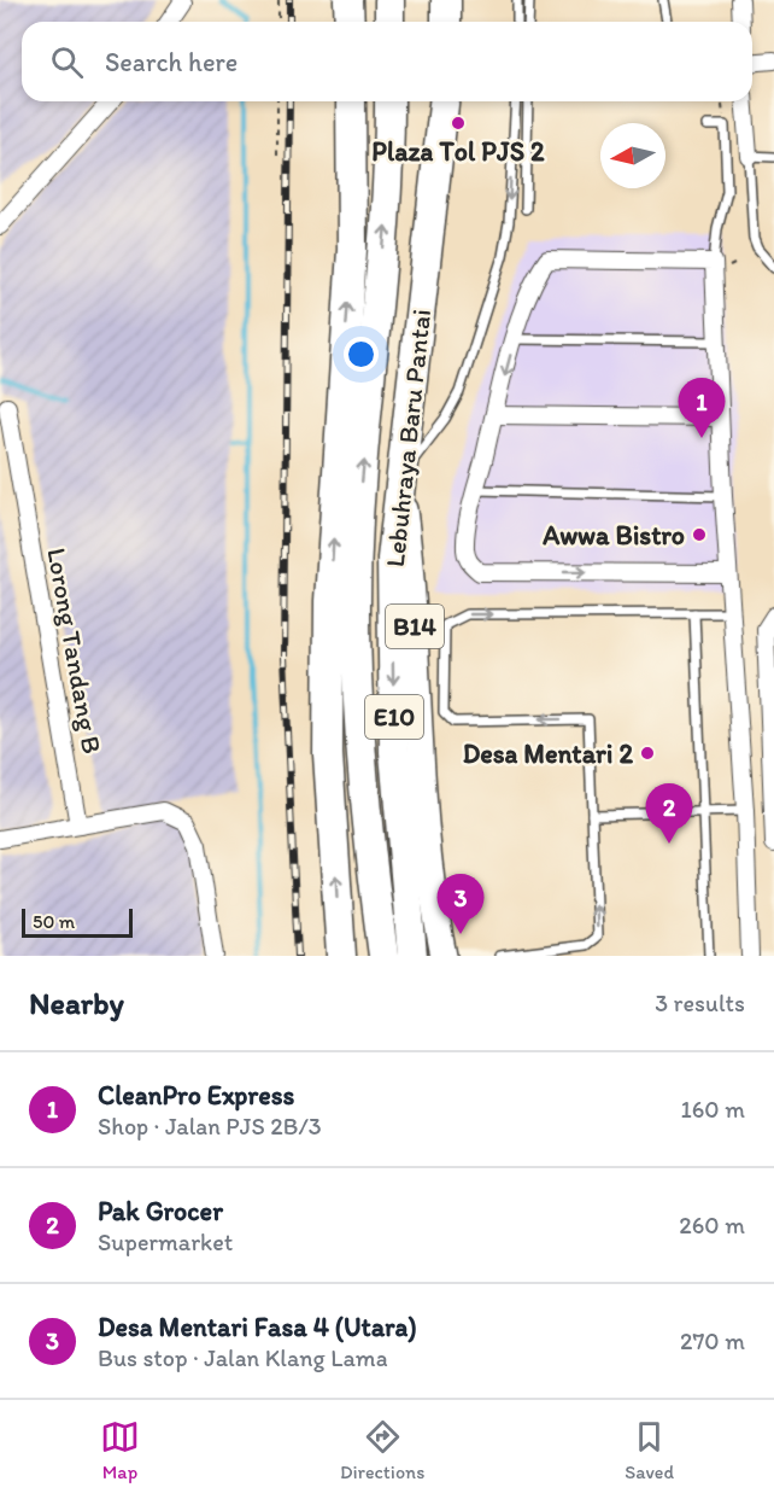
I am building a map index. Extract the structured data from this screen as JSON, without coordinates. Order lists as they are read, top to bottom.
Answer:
{
  "streets": {
    "highway": ["Lebuhraya Baru Pantai", "E10"],
    "main road": ["B14"],
    "street": ["Lorong Tandang B"]
  },
  "crossings": [
    ["Lebuhraya Baru Pantai", "B14"]
  ],
  "places": ["Plaza Tol PJS 2", "Awwa Bistro", "Desa Mentari 2"],
  "scale_bar": "50 m",
  "north": "left",
  "page": {
    "search": "Search here",
    "pins": ["1", "2", "3"],
    "scale": "50 m",
    "heading": ["Nearby", "3 results"],
    "list": [
      {
        "mark": "1",
        "name": "CleanPro Express",
        "note": "Shop · Jalan PJS 2B/3",
        "value": "160 m"
      },
      {
        "mark": "2",
        "name": "Pak Grocer",
        "note": "Supermarket",
        "value": "260 m"
      },
      {
        "mark": "3",
        "name": "Desa Mentari Fasa 4 (Utara)",
        "note": "Bus stop · Jalan Klang Lama",
        "value": "270 m"
      }
    ],
    "nav": ["Map", "Directions", "Saved"]
  }
}
